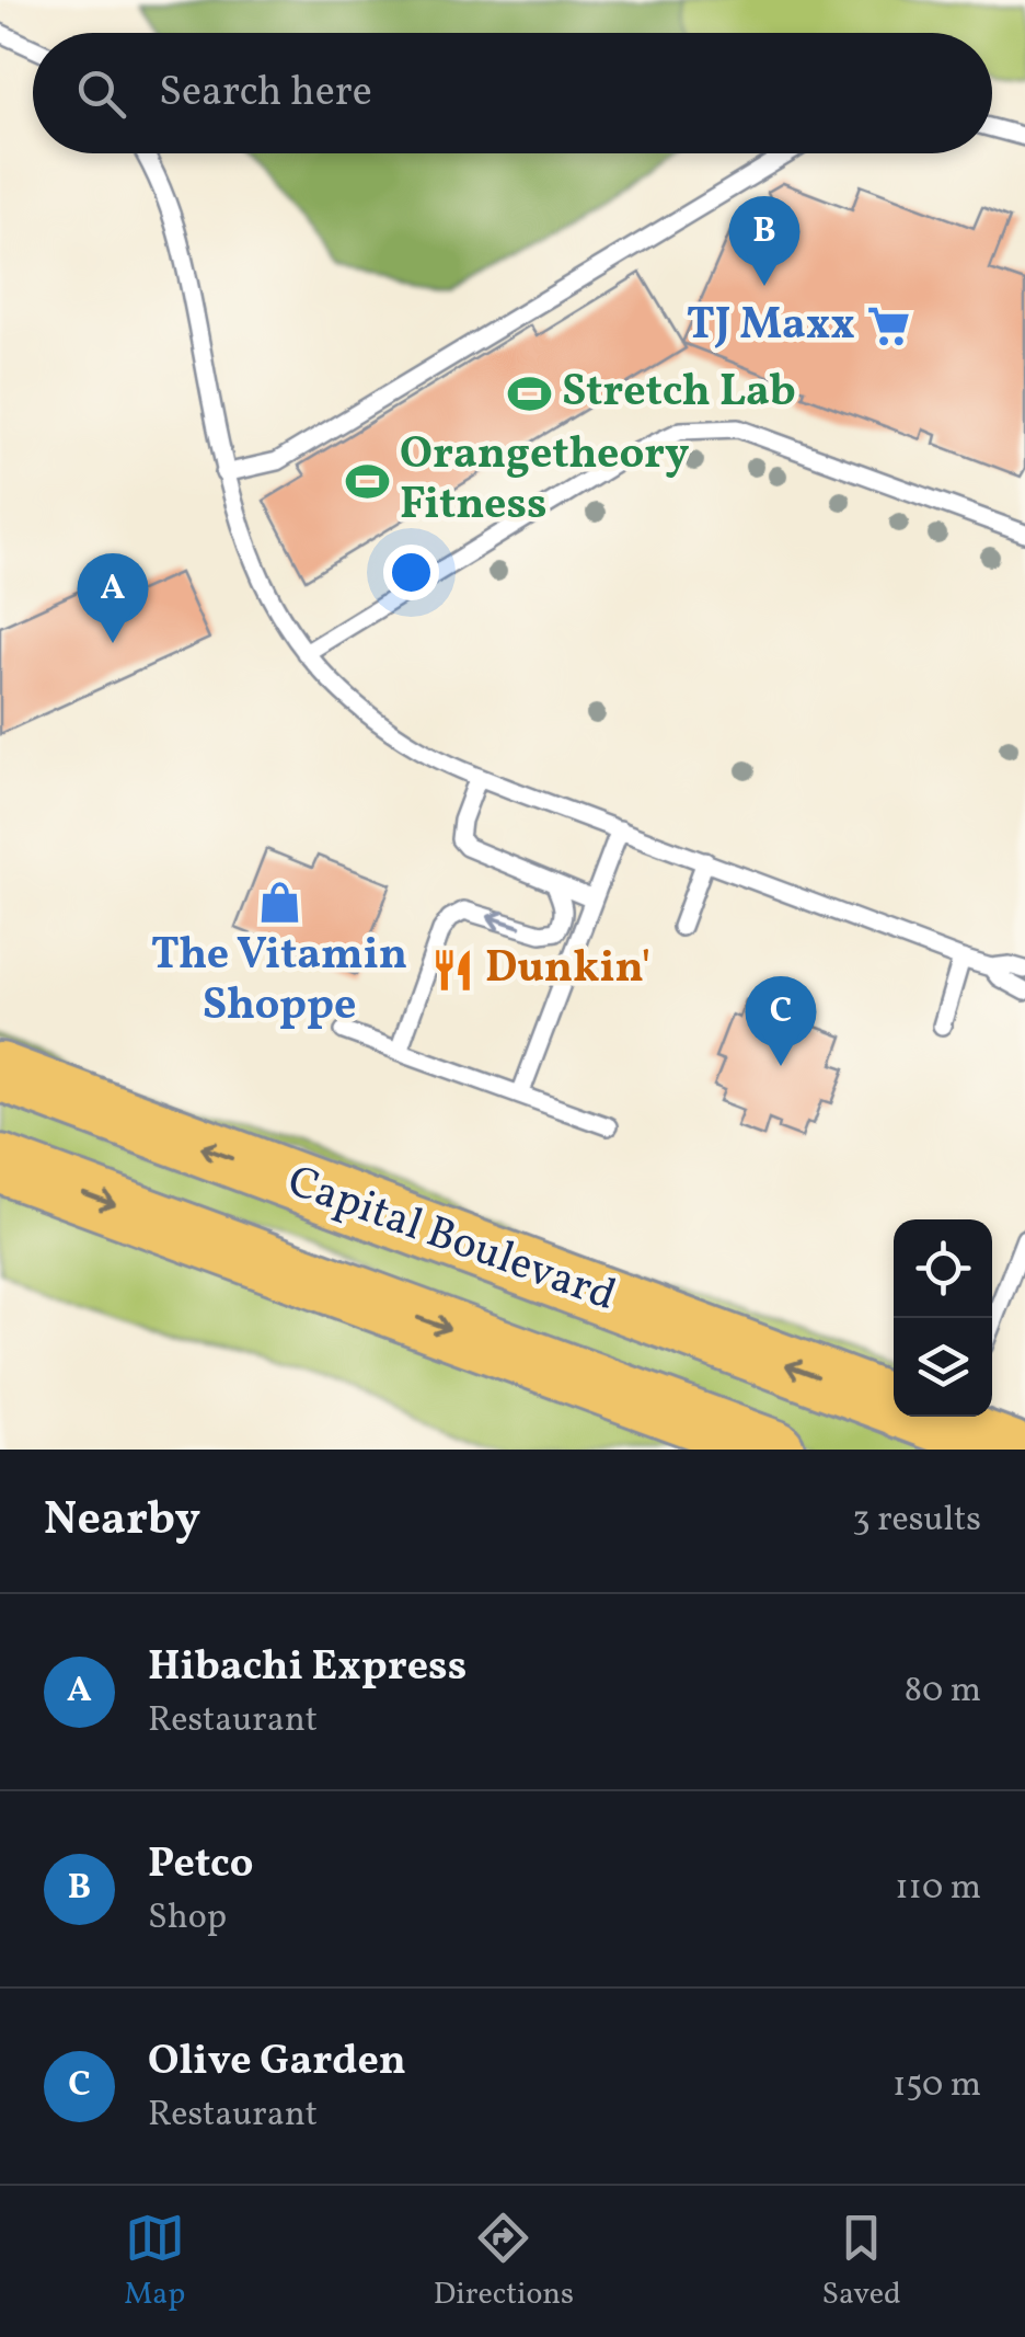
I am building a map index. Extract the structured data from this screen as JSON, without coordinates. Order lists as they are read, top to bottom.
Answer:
{
  "streets": {
    "highway": ["Capital Boulevard"]
  },
  "places": {
    "supermarket": ["TJ Maxx"],
    "sports": ["Stretch Lab", "Orangetheory Fitness"],
    "shop": ["The Vitamin Shoppe"],
    "restaurant": ["Dunkin'"]
  },
  "page": {
    "search": "Search here",
    "pins": ["B", "A", "C"],
    "heading": ["Nearby", "3 results"],
    "list": [
      {
        "mark": "A",
        "name": "Hibachi Express",
        "note": "Restaurant",
        "value": "80 m"
      },
      {
        "mark": "B",
        "name": "Petco",
        "note": "Shop",
        "value": "110 m"
      },
      {
        "mark": "C",
        "name": "Olive Garden",
        "note": "Restaurant",
        "value": "150 m"
      }
    ],
    "nav": ["Map", "Directions", "Saved"]
  }
}
